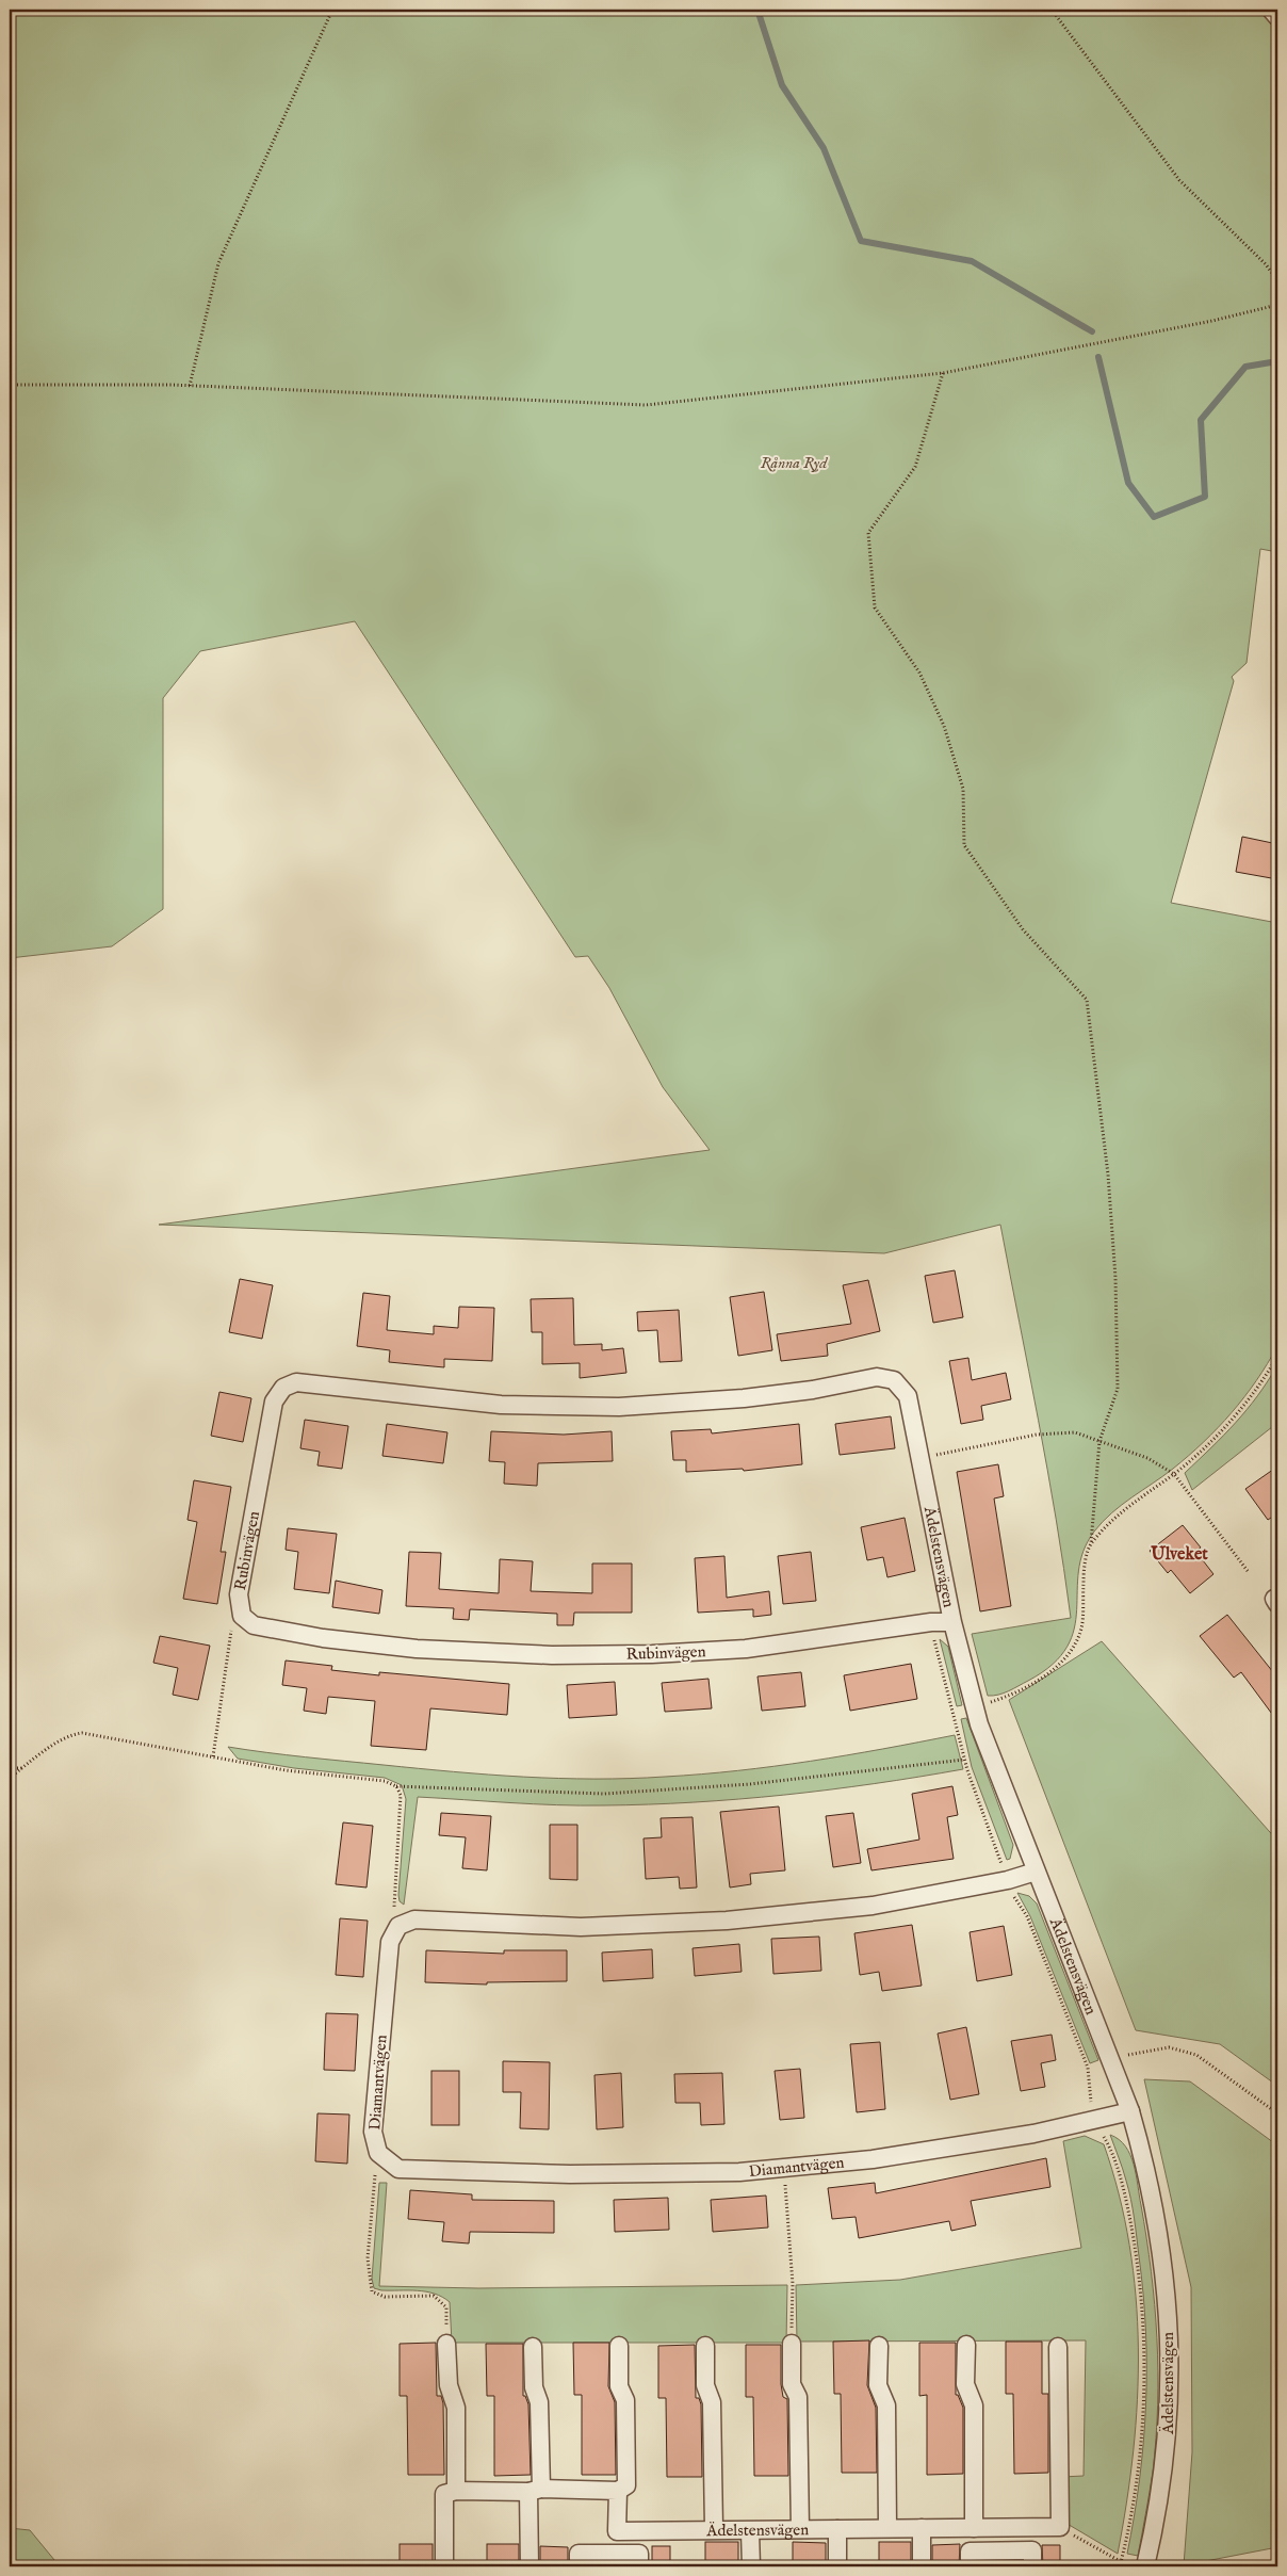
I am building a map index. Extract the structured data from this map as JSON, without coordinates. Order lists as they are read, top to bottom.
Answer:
{
  "streets": {
    "street": ["Rubinvägen", "Ädelstensvägen", "Diamantvägen"]
  },
  "crossings": [
    ["Rubinvägen", "Ädelstensvägen"],
    ["Ädelstensvägen", "Diamantvägen"]
  ],
  "districts": ["Ulveket"],
  "parks": ["Rånna Ryd"]
}
